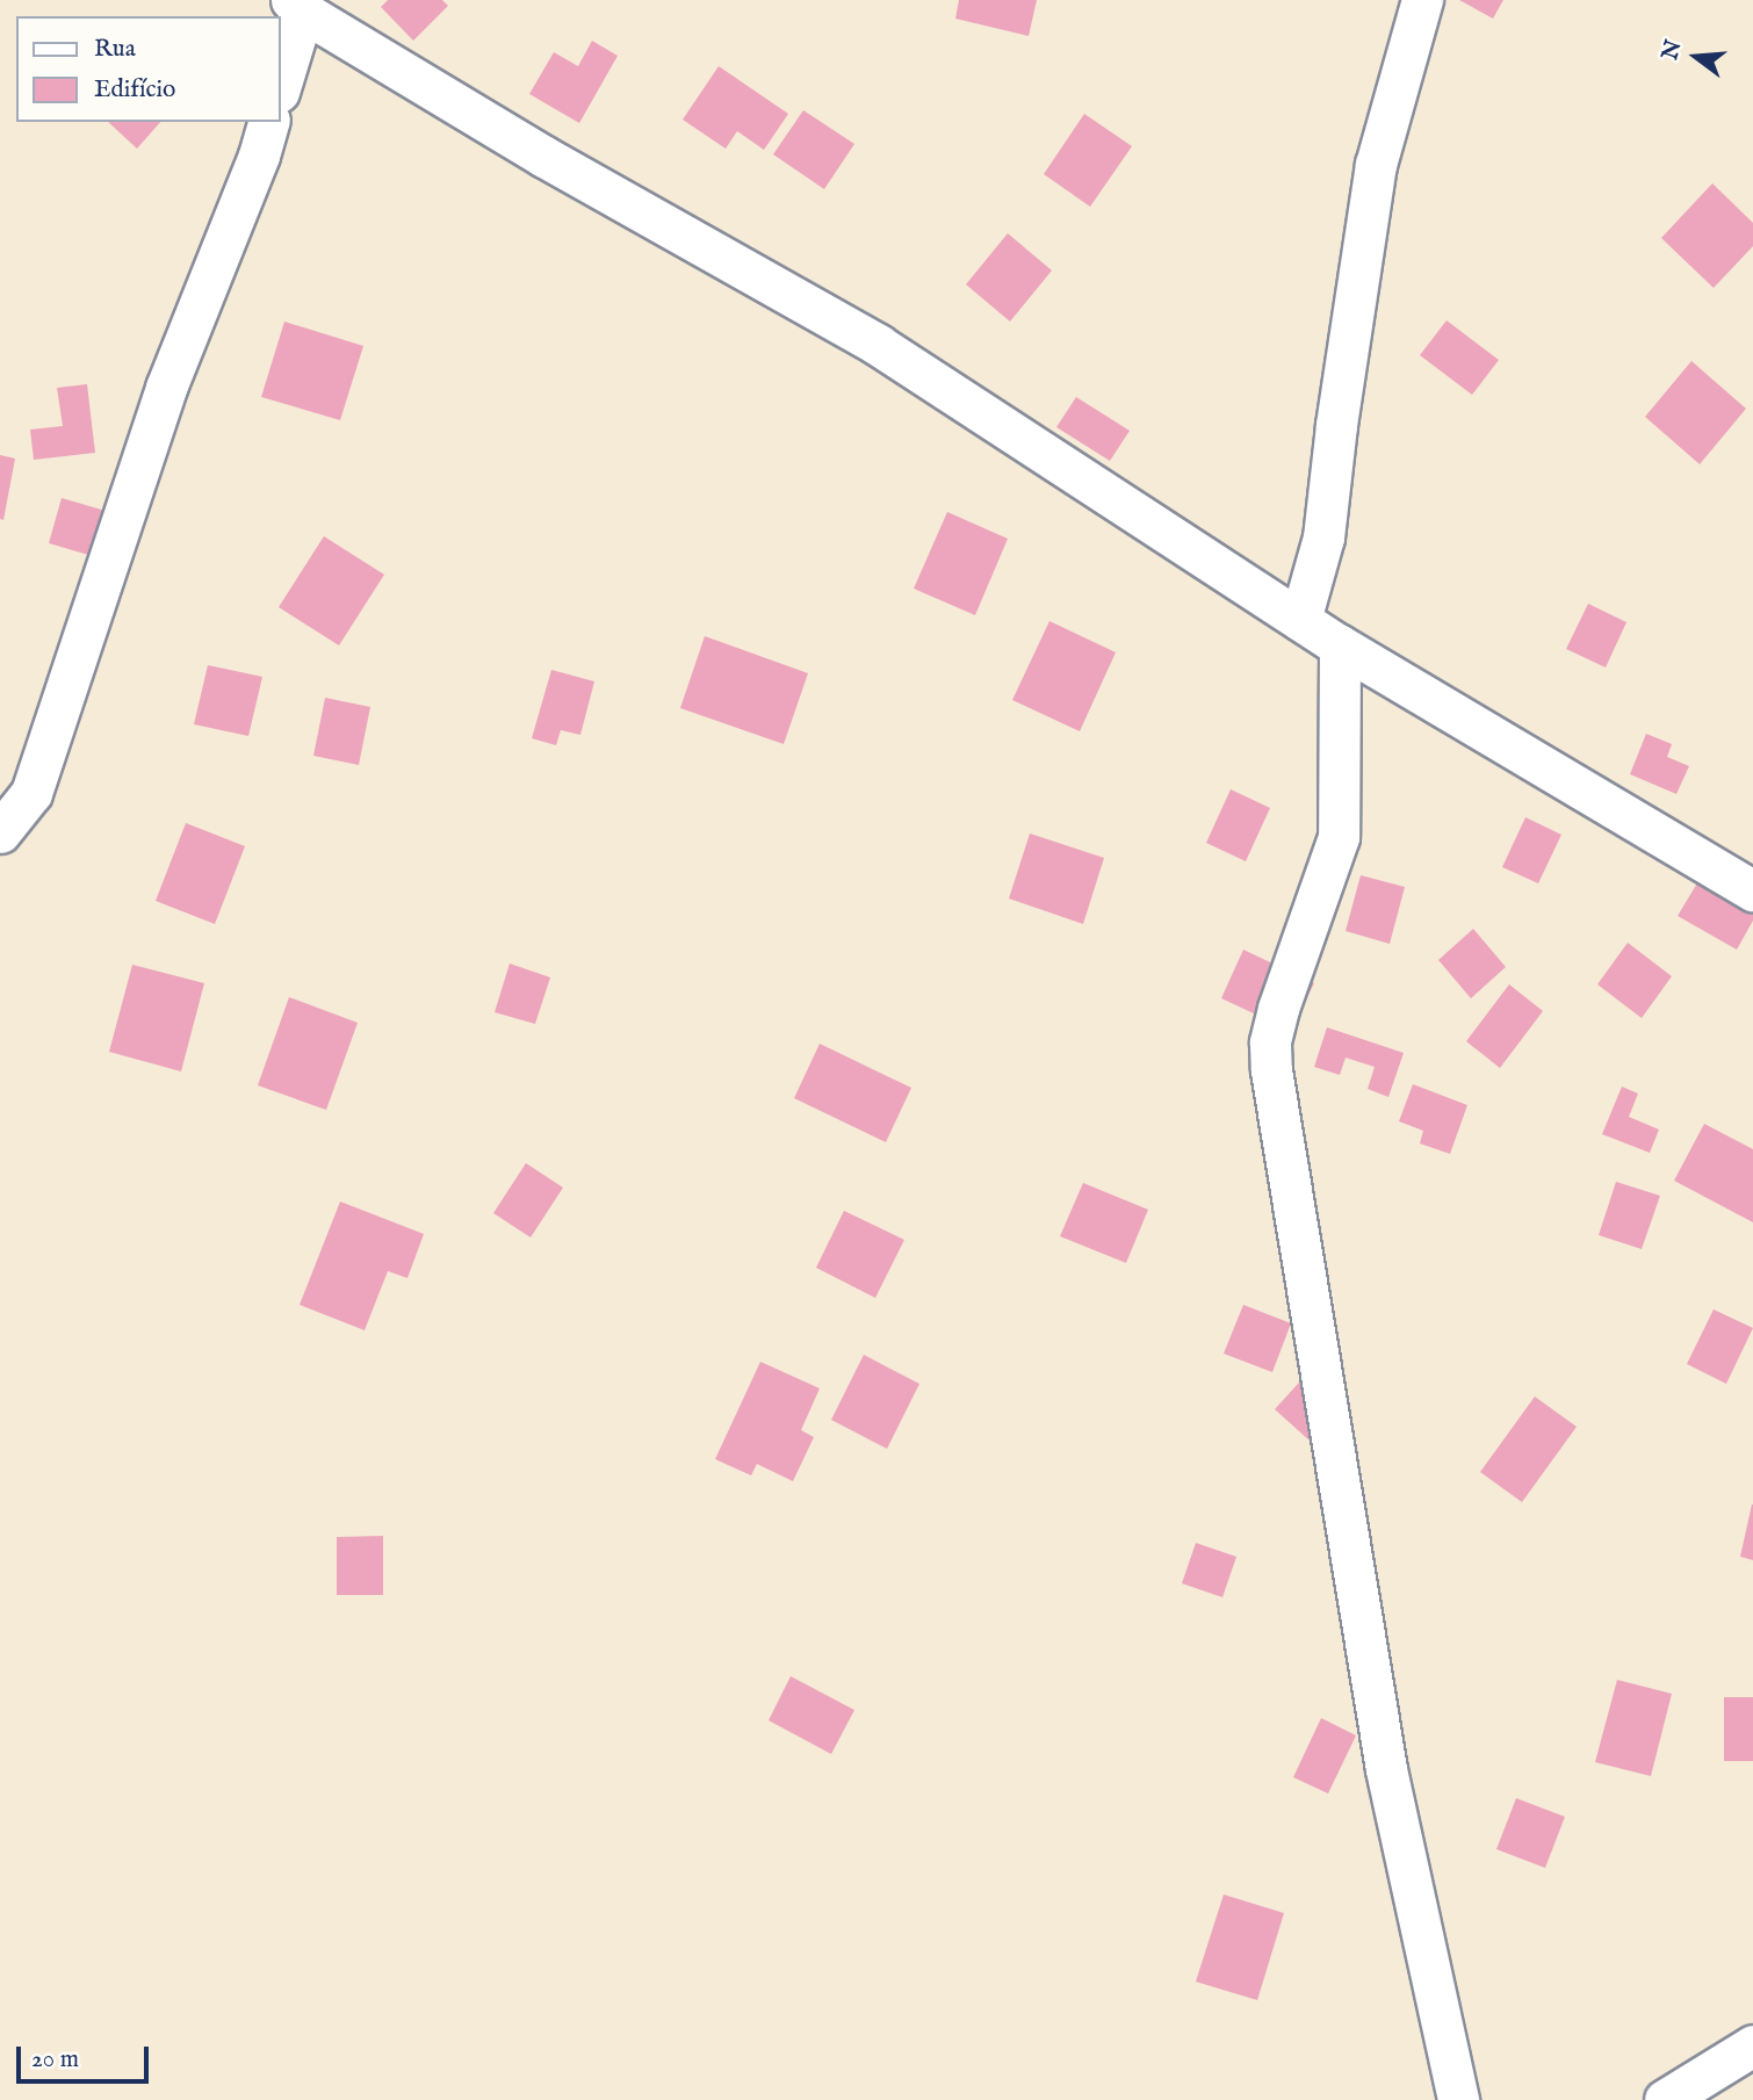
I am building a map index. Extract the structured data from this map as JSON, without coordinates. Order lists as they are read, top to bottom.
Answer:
{
  "legend": ["Rua", "Edifício"],
  "scale_bar": "20 m",
  "north": "left"
}
